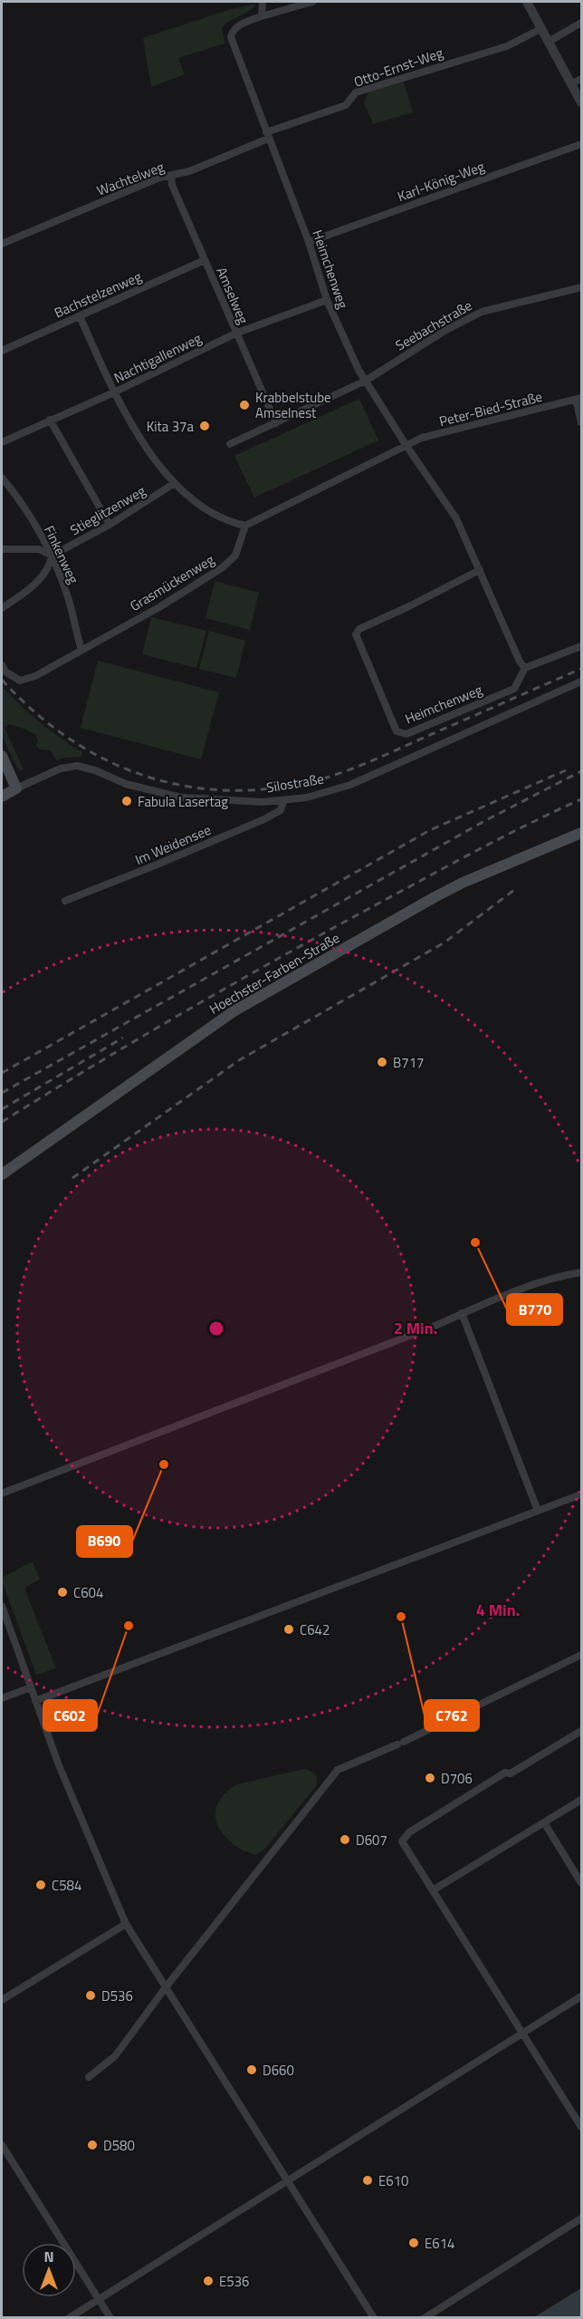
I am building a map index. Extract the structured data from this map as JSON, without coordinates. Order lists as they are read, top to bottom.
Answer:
{
  "streets": {
    "main road": ["Silostraße", "Hoechster-Farben-Straße"],
    "street": [
      "Otto-Ernst-Weg",
      "Wachtelweg",
      "Karl-König-Weg",
      "Heimchenweg",
      "Bachstelzenweg",
      "Amselweg",
      "Seebachstraße",
      "Nachtigallenweg",
      "Peter-Bied-Straße",
      "Stieglitzenweg",
      "Finkenweg",
      "Grasmückenweg",
      "Im Weidensee"
    ]
  },
  "crossings": [
    ["Otto-Ernst-Weg", "Wachtelweg"],
    ["Otto-Ernst-Weg", "Heimchenweg"],
    ["Wachtelweg", "Heimchenweg"],
    ["Wachtelweg", "Amselweg"],
    ["Karl-König-Weg", "Heimchenweg"],
    ["Heimchenweg", "Seebachstraße"],
    ["Heimchenweg", "Nachtigallenweg"],
    ["Heimchenweg", "Peter-Bied-Straße"],
    ["Bachstelzenweg", "Amselweg"],
    ["Amselweg", "Nachtigallenweg"],
    ["Stieglitzenweg", "Finkenweg"],
    ["Finkenweg", "Grasmückenweg"],
    ["Silostraße", "Im Weidensee"]
  ],
  "places": [
    "Krabbelstube Amselnest",
    "Kita 37a",
    "Fabula Lasertag",
    "B717",
    "B770",
    "B690",
    "C604",
    "C762",
    "C602",
    "C642",
    "D706",
    "D607",
    "C584",
    "D536",
    "D660",
    "D580",
    "E610",
    "E614",
    "E536"
  ],
  "north": "top",
  "rings": ["2 Min.", "4 Min."]
}
